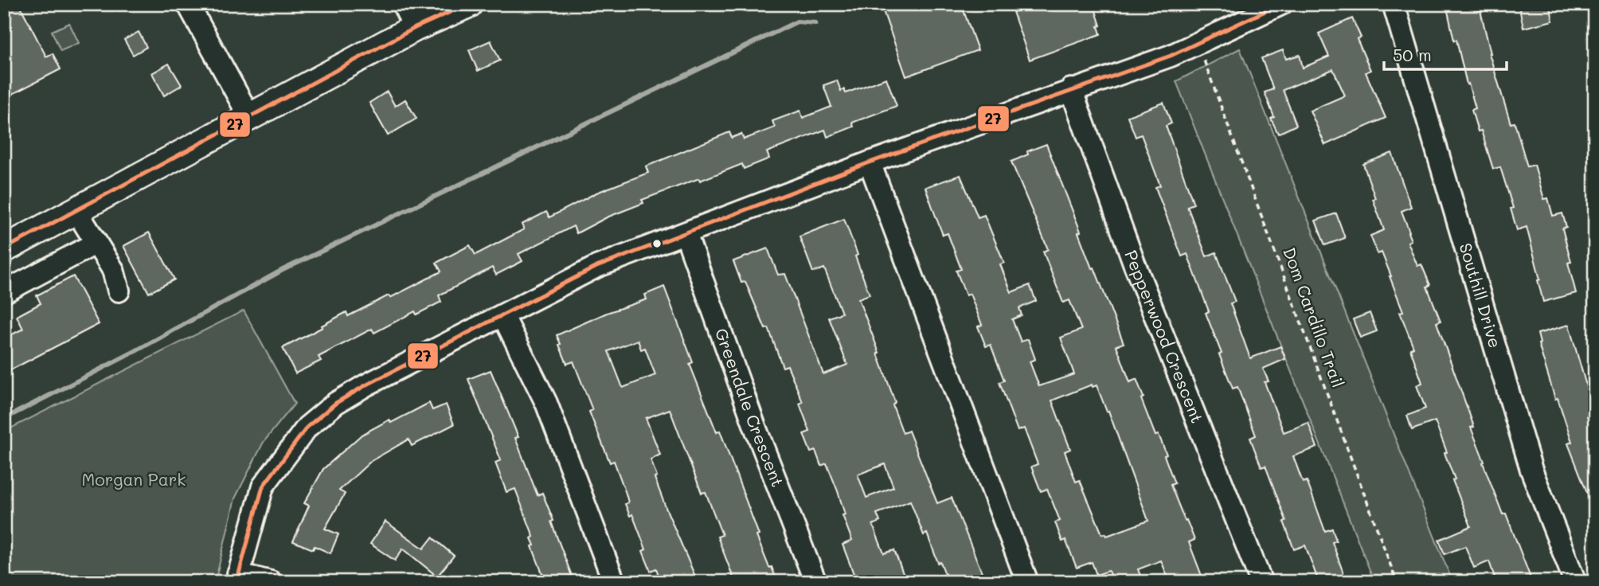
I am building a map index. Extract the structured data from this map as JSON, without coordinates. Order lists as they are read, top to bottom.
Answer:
{
  "streets": {
    "street": ["Southill Drive", "Pepperwood Crescent", "Greendale Crescent"],
    "path": ["Dom Cardillo Trail"]
  },
  "parks": ["Morgan Park"],
  "lines": ["transit line 27"],
  "scale_bar": "50 m"
}
